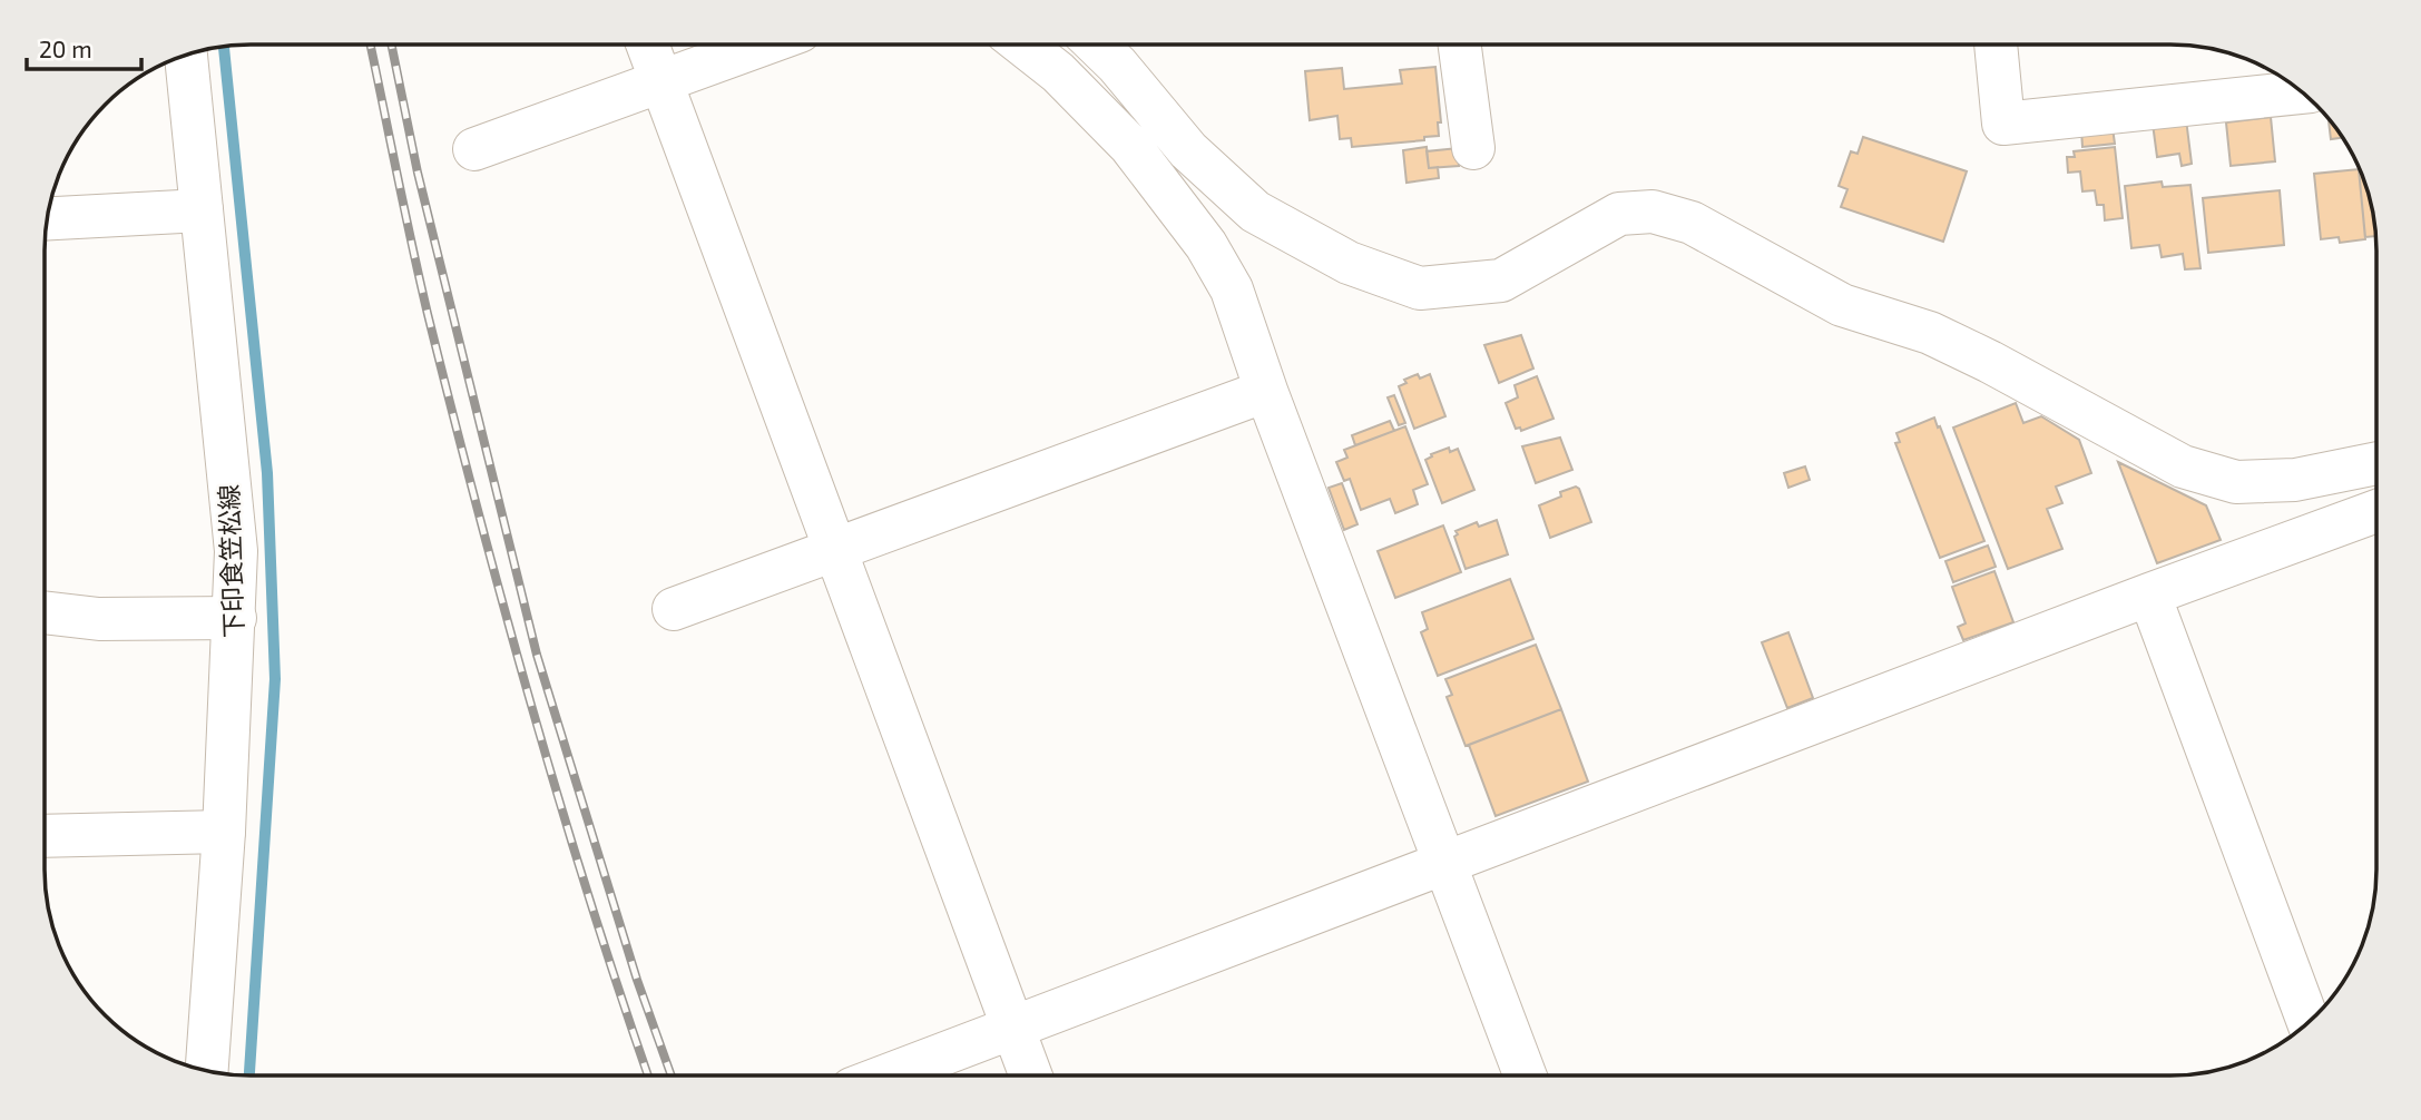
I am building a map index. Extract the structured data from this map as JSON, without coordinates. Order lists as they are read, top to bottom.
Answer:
{
  "streets": {
    "street": ["下印食笠松線"]
  },
  "scale_bar": "20 m"
}
